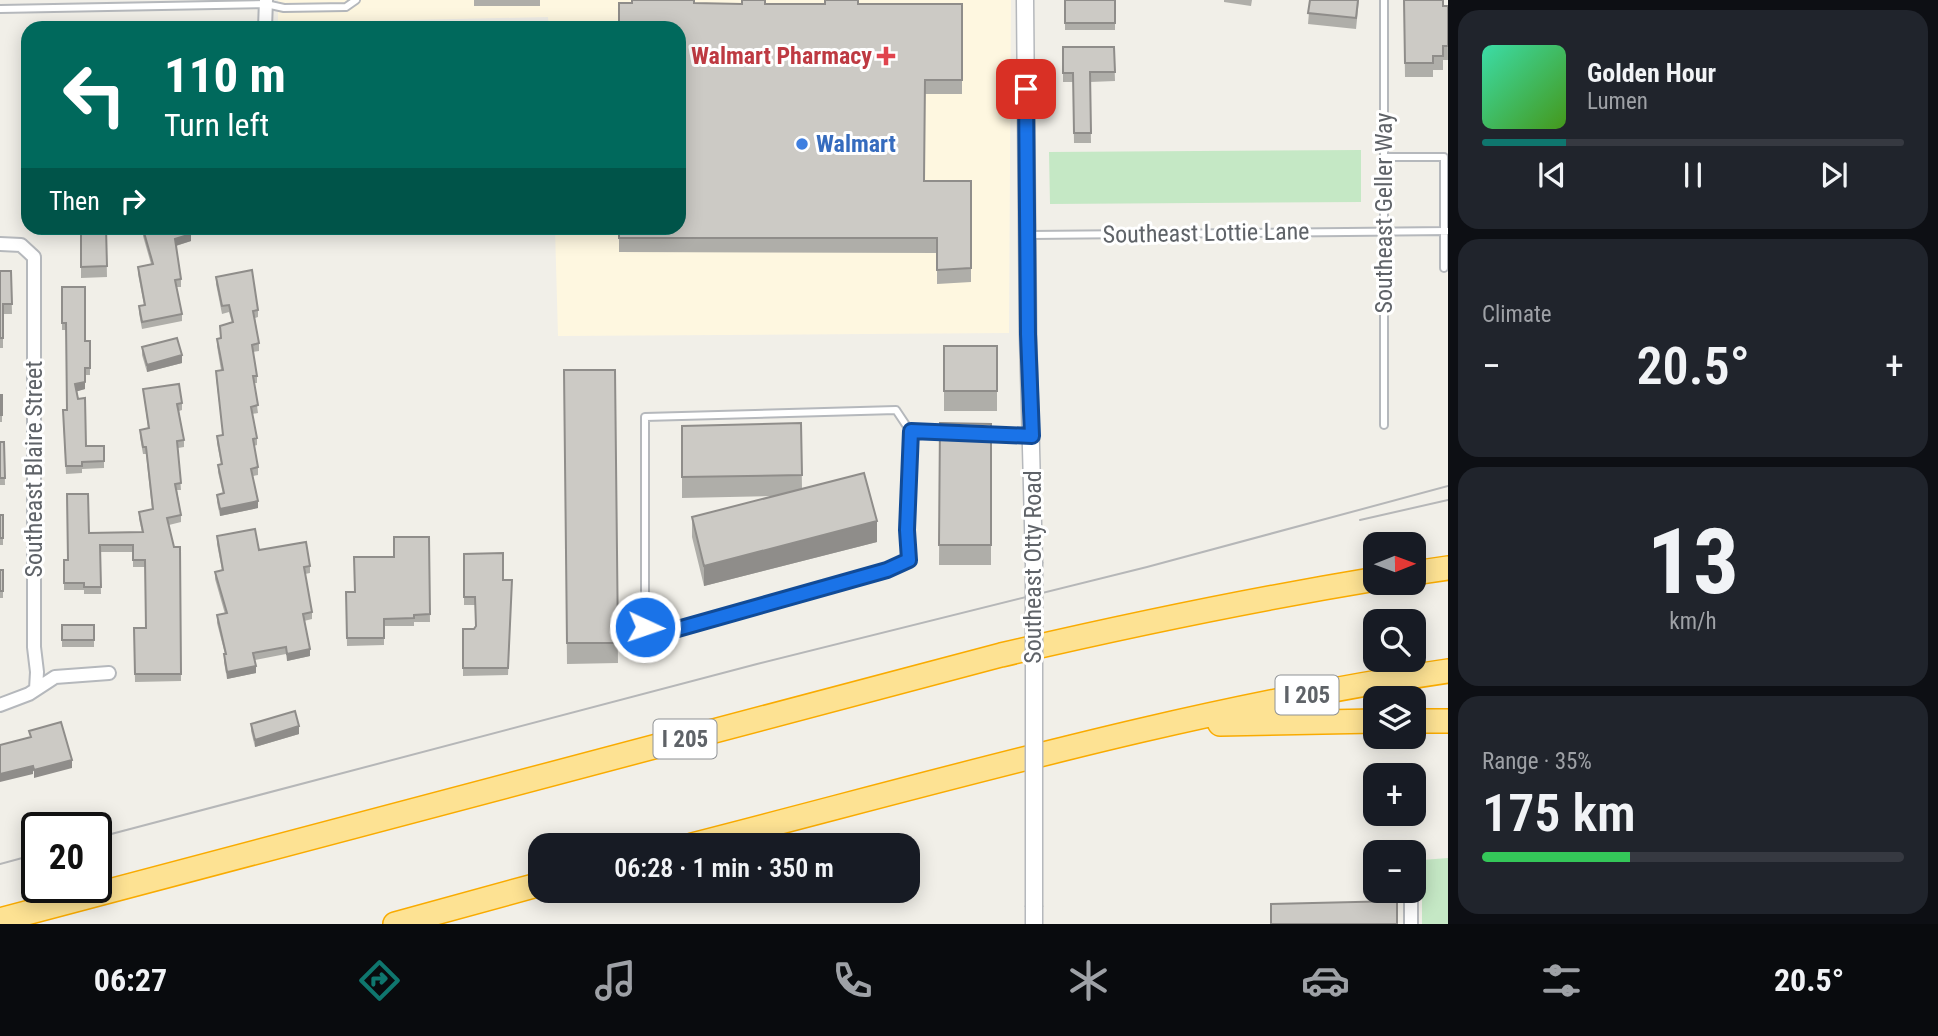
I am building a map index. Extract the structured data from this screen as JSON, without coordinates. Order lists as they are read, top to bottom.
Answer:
{
  "streets": {
    "highway": ["I 205"],
    "street": ["Southeast Blaire Street", "Southeast Otty Road"],
    "lane": ["Southeast Geller Way", "Southeast Lottie Lane"]
  },
  "crossings": [
    ["Southeast Geller Way", "Southeast Lottie Lane"],
    ["Southeast Lottie Lane", "Southeast Otty Road"]
  ],
  "places": {
    "health": ["Walmart Pharmacy"],
    "other": ["Walmart"]
  },
  "north": "right",
  "page": {
    "turn": ["110 m", "Turn left"],
    "song": ["Golden Hour", "Lumen"],
    "then": "Then",
    "tile": [
      "Climate",
      ["13", "km/h"],
      ["Range · 35%", "175 km"]
    ],
    "heat": ["−", "20.5°", "+"],
    "map_buttons": ["+", "−"],
    "limit": "20",
    "trip": "06:28 · 1 min · 350 m",
    "tabs": ["06:27", "20.5°"]
  }
}
